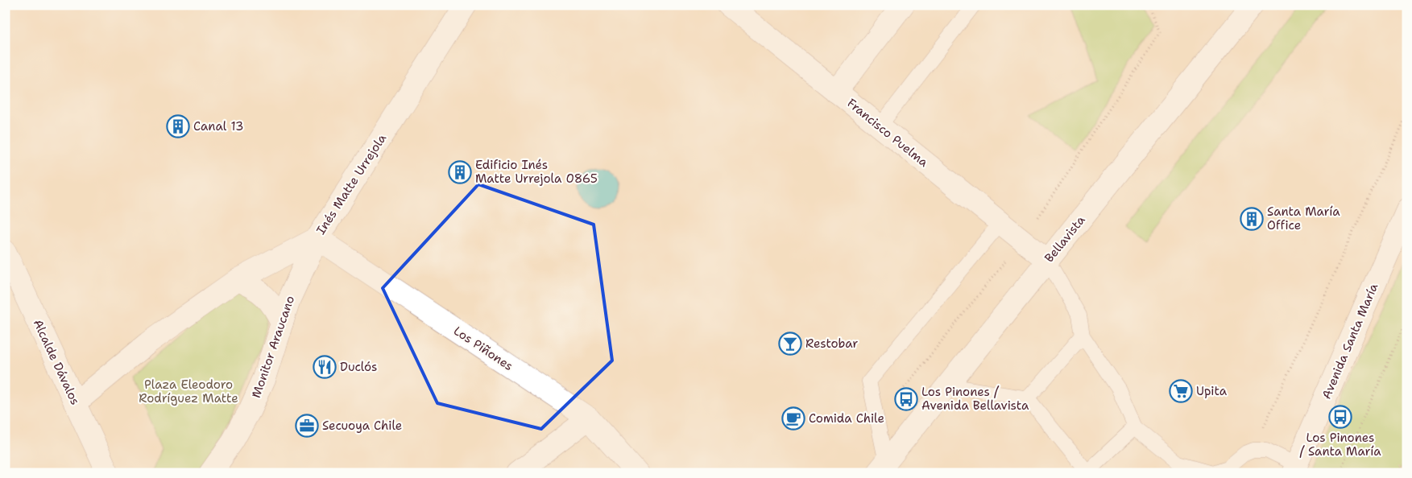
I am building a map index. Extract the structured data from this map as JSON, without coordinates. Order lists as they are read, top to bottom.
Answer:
{
  "streets": {
    "street": [
      "Francisco Puelma",
      "Inés Matte Urrejola",
      "Bellavista",
      "Avenida Santa María",
      "Monitor Araucano",
      "Los Piñones",
      "Alcalde Dávalos"
    ]
  },
  "crossings": [
    ["Francisco Puelma", "Bellavista"],
    ["Inés Matte Urrejola", "Monitor Araucano"],
    ["Inés Matte Urrejola", "Los Piñones"],
    ["Inés Matte Urrejola", "Alcalde Dávalos"],
    ["Monitor Araucano", "Los Piñones"]
  ],
  "parks": ["Plaza Eleodoro Rodríguez Matte"],
  "places": {
    "building": ["Canal 13", "Edificio Inés Matte Urrejola 0865", "Santa María Office"],
    "bar": ["Restobar"],
    "restaurant": ["Duclós"],
    "supermarket": ["Upita"],
    "bus stop": ["Los Pinones / Avenida Bellavista", "Los Pinones / Santa María"],
    "cafe": ["Comida Chile"],
    "office": ["Secuoya Chile"]
  }
}
